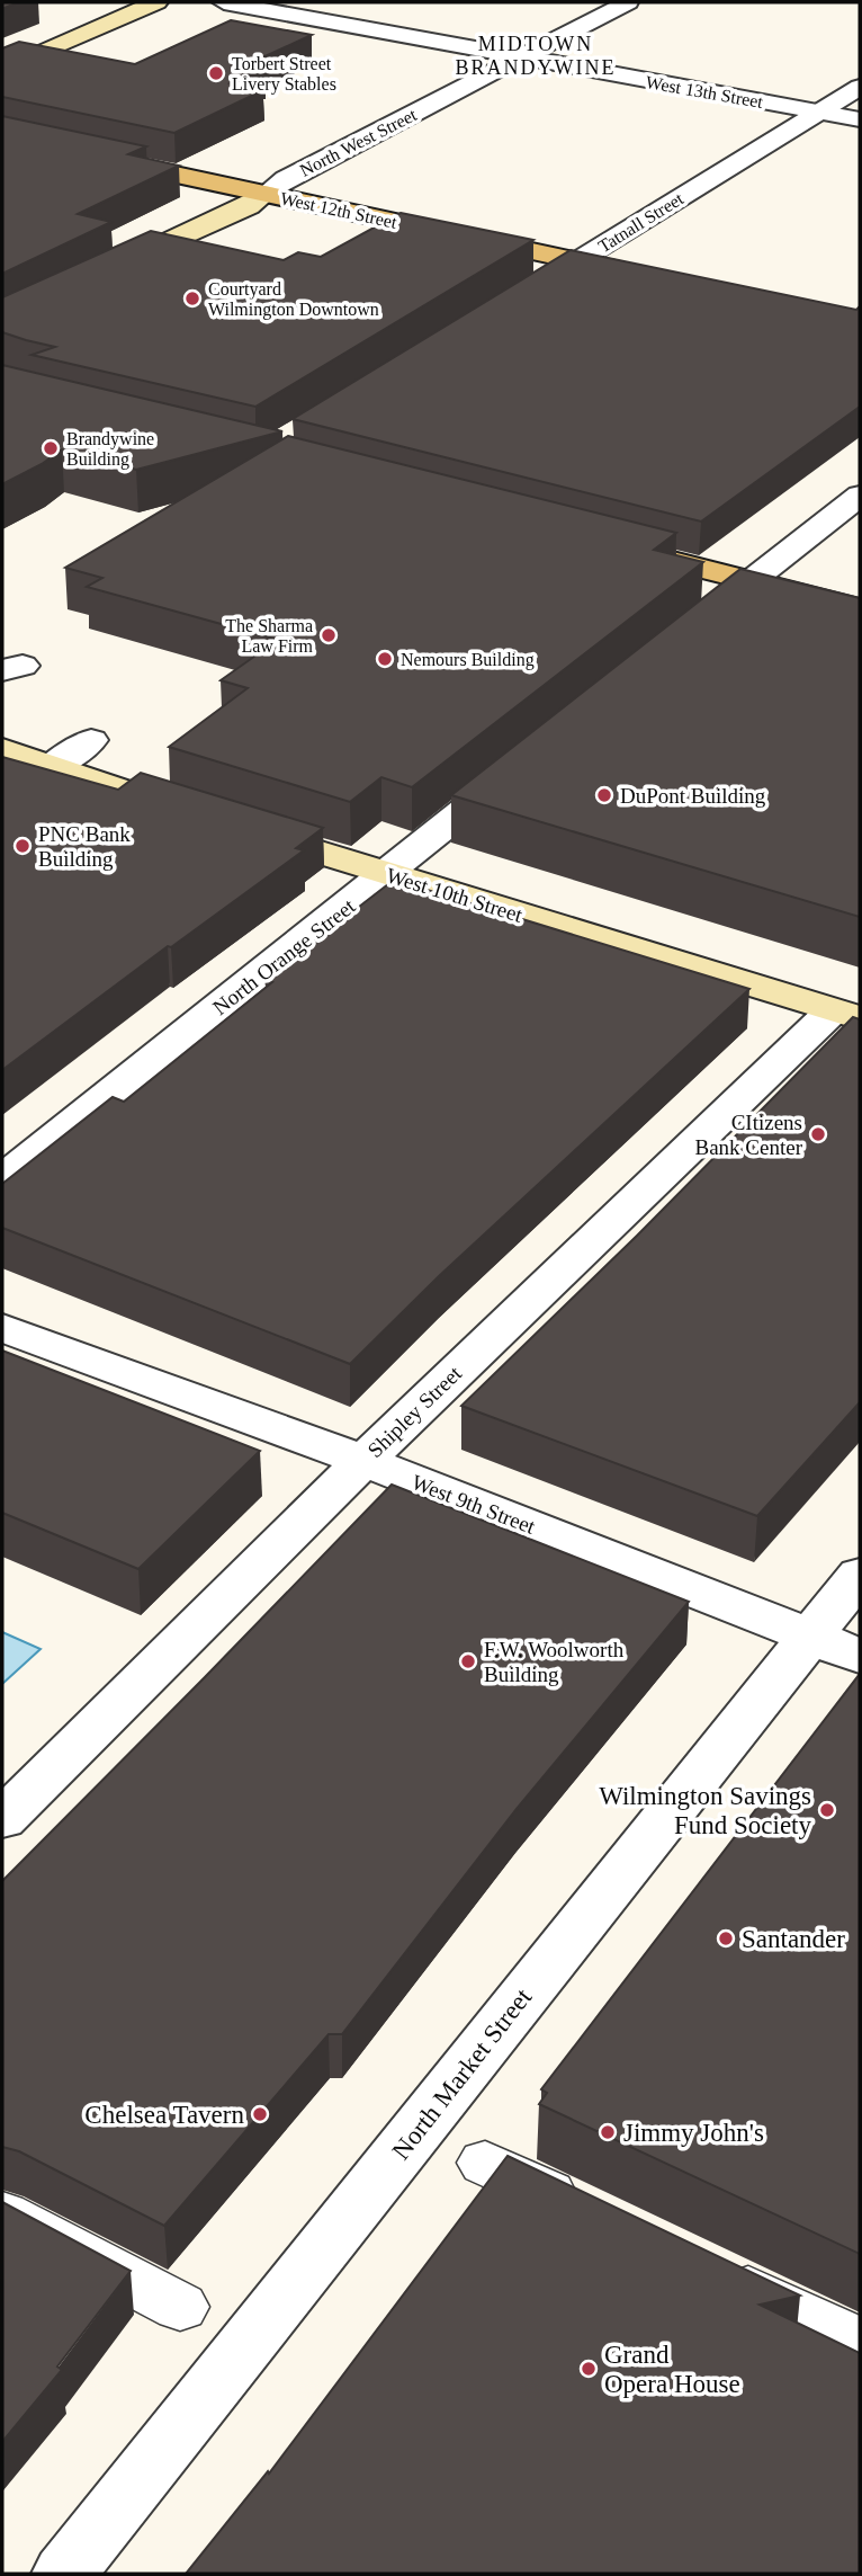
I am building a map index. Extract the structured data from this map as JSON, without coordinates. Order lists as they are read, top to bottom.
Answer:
{
  "streets": {
    "main road": ["North West Street", "West 12th Street", "West 10th Street"],
    "street": [
      "West 13th Street",
      "Tatnall Street",
      "North Orange Street",
      "Shipley Street",
      "West 9th Street",
      "North Market Street"
    ]
  },
  "crossings": [
    ["West 13th Street", "North West Street"],
    ["West 13th Street", "Tatnall Street"],
    ["North West Street", "West 12th Street"],
    ["West 12th Street", "Tatnall Street"],
    ["West 10th Street", "North Orange Street"],
    ["West 10th Street", "Shipley Street"],
    ["Shipley Street", "West 9th Street"],
    ["West 9th Street", "North Market Street"]
  ],
  "districts": ["MIDTOWN BRANDYWINE"],
  "places": [
    "Torbert Street Livery Stables",
    "Courtyard Wilmington Downtown",
    "Brandywine Building",
    "The Sharma Law Firm",
    "Nemours Building",
    "DuPont Building",
    "PNC Bank Building",
    "CItizens Bank Center",
    "F.W. Woolworth Building",
    "Wilmington Savings Fund Society",
    "Santander",
    "Chelsea Tavern",
    "Jimmy John's",
    "Grand Opera House"
  ]
}
